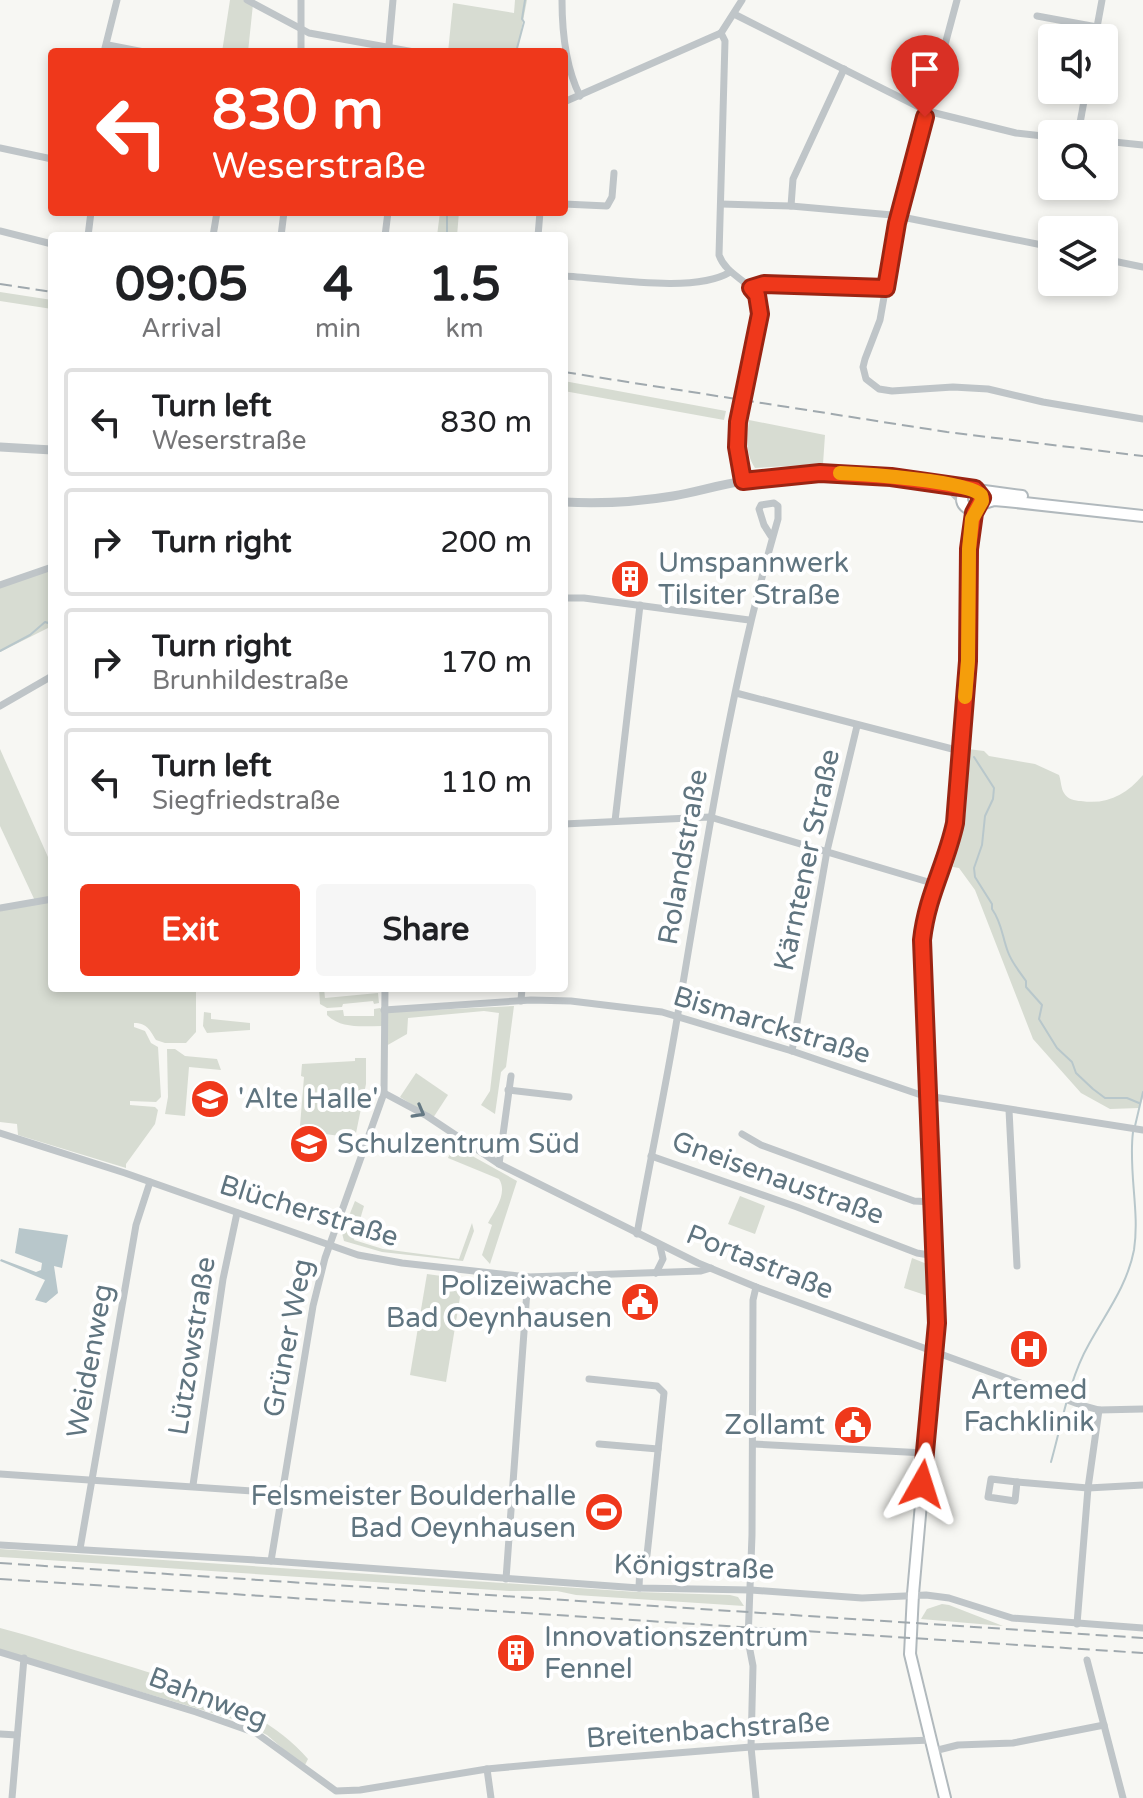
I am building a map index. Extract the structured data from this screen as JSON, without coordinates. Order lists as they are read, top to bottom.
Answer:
{
  "streets": {
    "street": [
      "Rolandstraße",
      "Kärntener Straße",
      "Bismarckstraße",
      "Gneisenaustraße",
      "Blücherstraße",
      "Portastraße",
      "Grüner Weg",
      "Lützowstraße",
      "Weidenweg",
      "Königstraße",
      "Bahnweg",
      "Breitenbachstraße"
    ]
  },
  "crossings": [
    ["Rolandstraße", "Bismarckstraße"],
    ["Rolandstraße", "Gneisenaustraße"],
    ["Rolandstraße", "Portastraße"],
    ["Kärntener Straße", "Bismarckstraße"],
    ["Bismarckstraße", "Grüner Weg"],
    ["Blücherstraße", "Portastraße"],
    ["Blücherstraße", "Grüner Weg"],
    ["Blücherstraße", "Lützowstraße"],
    ["Blücherstraße", "Weidenweg"],
    ["Portastraße", "Grüner Weg"],
    ["Grüner Weg", "Königstraße"],
    ["Weidenweg", "Königstraße"],
    ["Bahnweg", "Breitenbachstraße"]
  ],
  "places": {
    "building": ["Umspannwerk Tilsiter Straße", "Innovationszentrum Fennel"],
    "school or university": ["'Alte Halle'", "Schulzentrum Süd"],
    "public building": ["Polizeiwache Bad Oeynhausen", "Zollamt"],
    "hospital": ["Artemed Fachklinik"],
    "sports": ["Felsmeister Boulderhalle Bad Oeynhausen"]
  },
  "page": {
    "turn": ["830 m", "Weserstraße"],
    "eta": [
      "09:05",
      "Arrival",
      "4",
      "min",
      "1.5",
      "km"
    ],
    "list": [
      {
        "name": "Turn left",
        "note": "Weserstraße",
        "value": "830 m"
      },
      {
        "name": "Turn right",
        "value": "200 m"
      },
      {
        "name": "Turn right",
        "note": "Brunhildestraße",
        "value": "170 m"
      },
      {
        "name": "Turn left",
        "note": "Siegfriedstraße",
        "value": "110 m"
      }
    ],
    "buttons": ["Exit", "Share"]
  }
}
